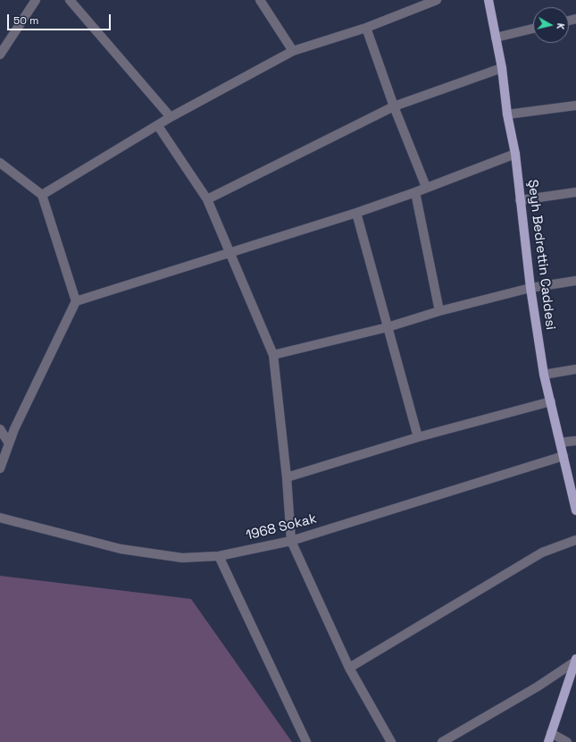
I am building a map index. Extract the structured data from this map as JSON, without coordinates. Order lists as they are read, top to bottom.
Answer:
{
  "streets": {
    "main road": ["Şeyh Bedrettin Caddesi"],
    "street": ["1968 Sokak"]
  },
  "crossings": [
    ["Şeyh Bedrettin Caddesi", "1968 Sokak"]
  ],
  "scale_bar": "50 m",
  "north": "right"
}
